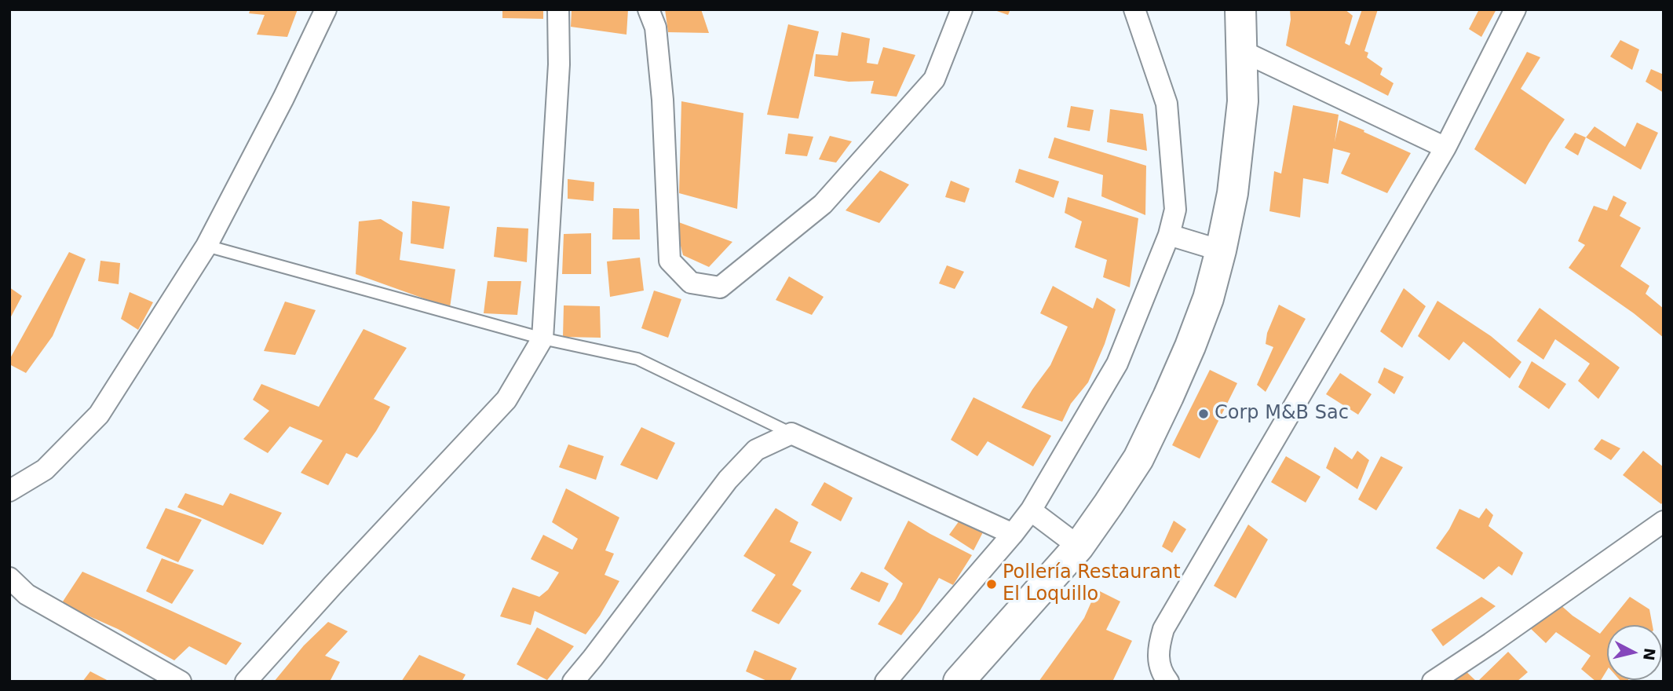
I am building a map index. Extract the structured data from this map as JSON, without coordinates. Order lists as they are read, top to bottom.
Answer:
{
  "places": ["Corp M&B Sac", "Pollería Restaurant El Loquillo"],
  "north": "right"
}
